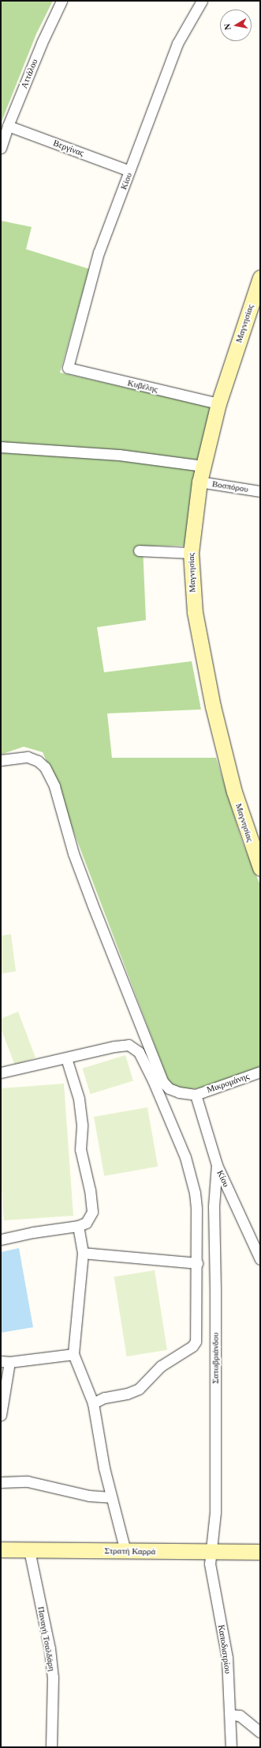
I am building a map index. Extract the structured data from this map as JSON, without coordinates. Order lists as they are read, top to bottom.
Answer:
{
  "streets": {
    "street": [
      "Αττάλου",
      "Βεργίνας",
      "Κίου",
      "Μαγνησίας",
      "Κυβέλης",
      "Βοσπόρου",
      "Μικρομάνης",
      "Σατωβριάνδου",
      "Στρατή Καρρά",
      "Παναγή Τσαλδάρη",
      "Καποδιστρίου"
    ]
  },
  "crossings": [
    ["Αττάλου", "Βεργίνας"],
    ["Βεργίνας", "Κίου"],
    ["Κίου", "Κυβέλης"],
    ["Κίου", "Μικρομάνης"],
    ["Κίου", "Σατωβριάνδου"],
    ["Μαγνησίας", "Κυβέλης"],
    ["Μαγνησίας", "Βοσπόρου"],
    ["Σατωβριάνδου", "Στρατή Καρρά"],
    ["Σατωβριάνδου", "Καποδιστρίου"],
    ["Στρατή Καρρά", "Παναγή Τσαλδάρη"],
    ["Στρατή Καρρά", "Καποδιστρίου"]
  ],
  "north": "left"
}
